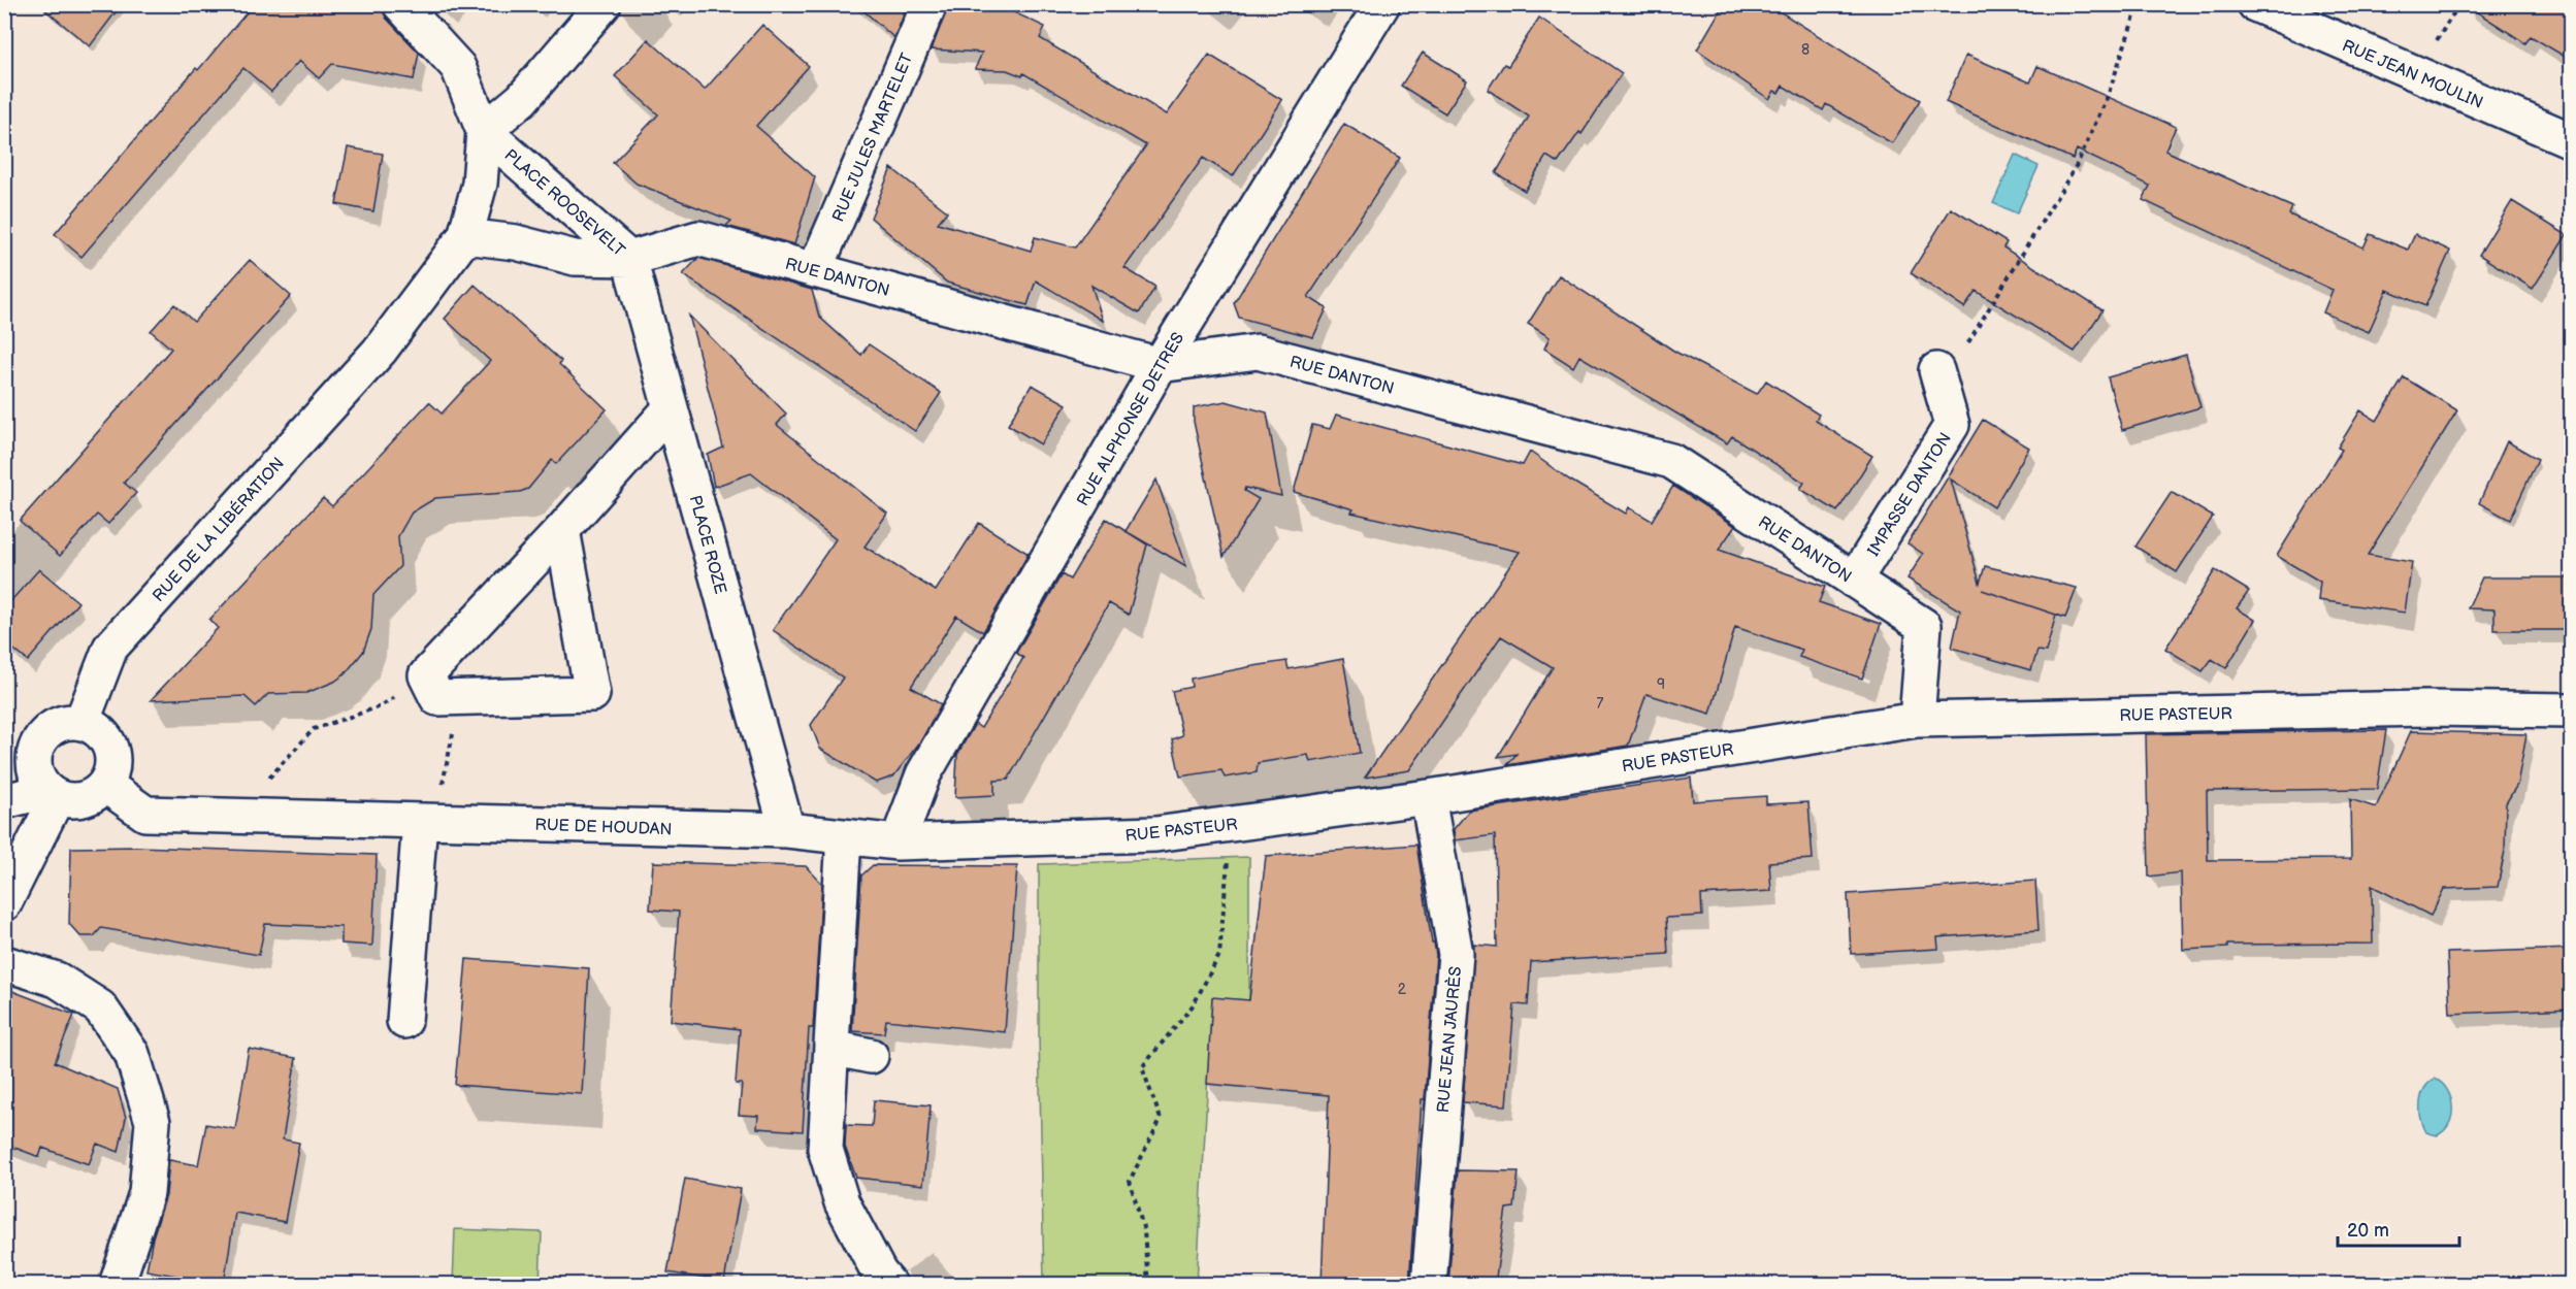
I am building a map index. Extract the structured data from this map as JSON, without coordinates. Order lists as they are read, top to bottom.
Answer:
{
  "streets": {
    "street": [
      "RUE JEAN MOULIN",
      "RUE JULES MARTELET",
      "PLACE ROOSEVELT",
      "RUE DANTON",
      "RUE ALPHONSE DETRES",
      "IMPASSE DANTON",
      "RUE DE LA LIBÉRATION",
      "PLACE ROZE",
      "RUE PASTEUR",
      "RUE DE HOUDAN",
      "RUE JEAN JAURÈS"
    ]
  },
  "crossings": [
    ["RUE JULES MARTELET", "RUE DANTON"],
    ["PLACE ROOSEVELT", "RUE DANTON"],
    ["PLACE ROOSEVELT", "RUE DE LA LIBÉRATION"],
    ["PLACE ROOSEVELT", "PLACE ROZE"],
    ["RUE DANTON", "RUE ALPHONSE DETRES"],
    ["RUE DANTON", "IMPASSE DANTON"],
    ["RUE DANTON", "PLACE ROZE"],
    ["RUE DANTON", "RUE PASTEUR"],
    ["RUE ALPHONSE DETRES", "RUE PASTEUR"],
    ["RUE DE LA LIBÉRATION", "RUE DE HOUDAN"],
    ["PLACE ROZE", "RUE PASTEUR"],
    ["PLACE ROZE", "RUE DE HOUDAN"],
    ["RUE PASTEUR", "RUE DE HOUDAN"],
    ["RUE PASTEUR", "RUE JEAN JAURÈS"]
  ],
  "house_numbers": [
    "8",
    "9",
    "7",
    "2"
  ],
  "scale_bar": "20 m"
}
